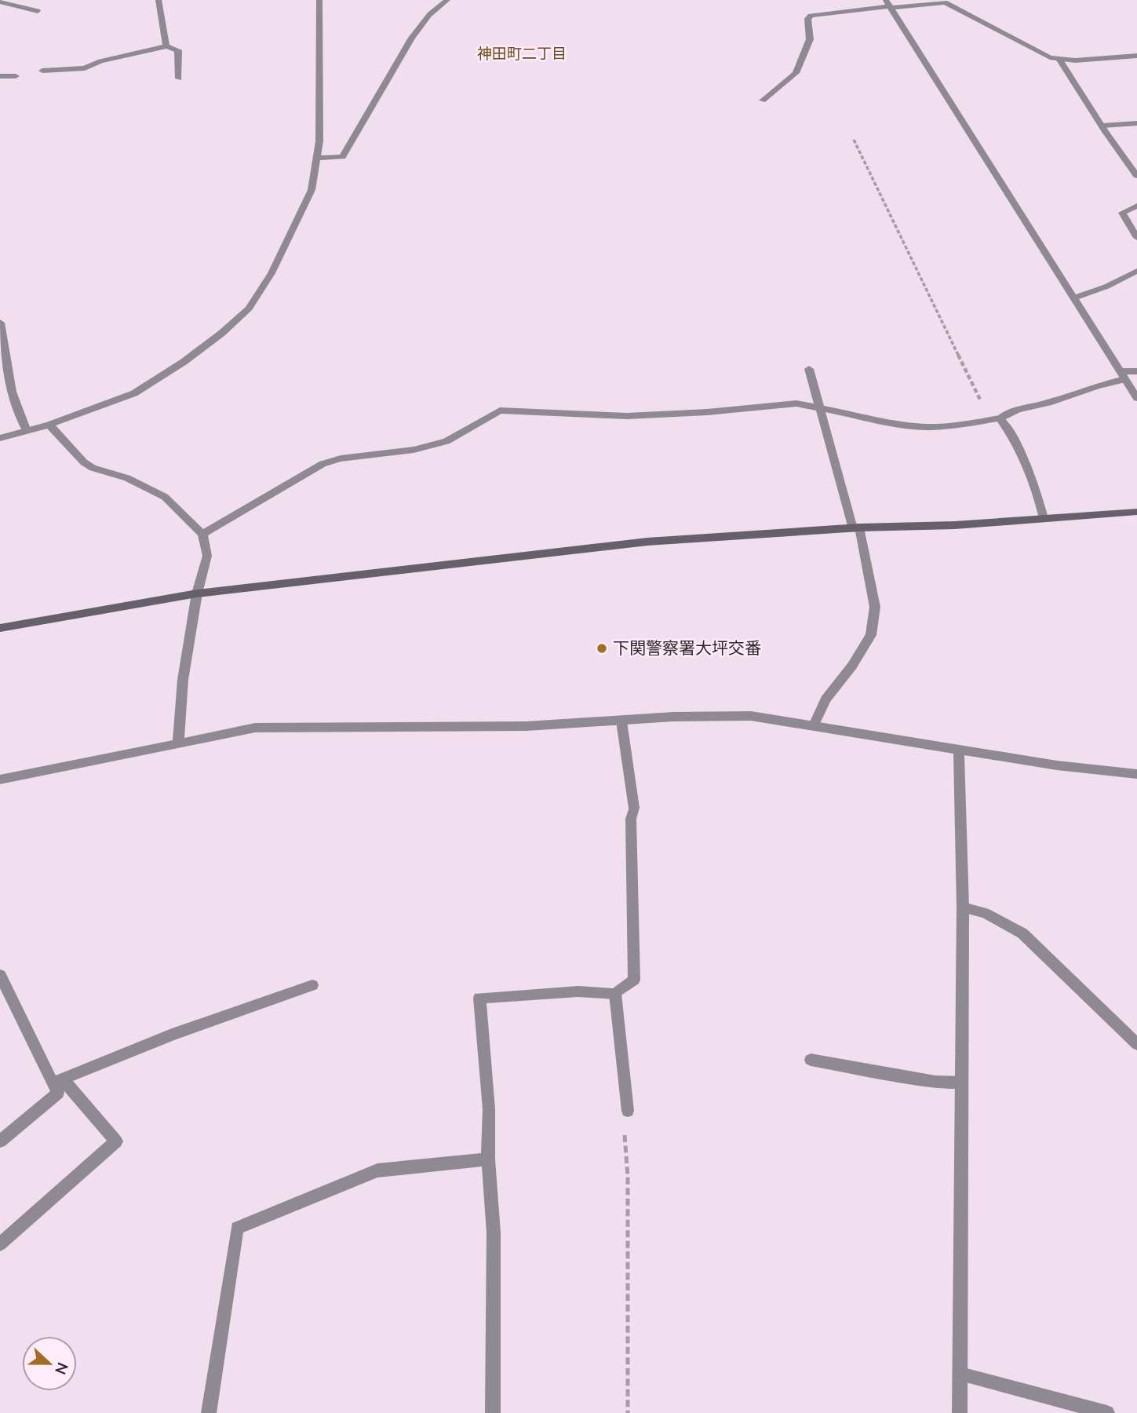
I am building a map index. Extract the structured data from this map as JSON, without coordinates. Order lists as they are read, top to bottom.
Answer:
{
  "districts": ["神田町二丁目"],
  "places": ["下関警察署大坪交番"],
  "north": "right"
}
